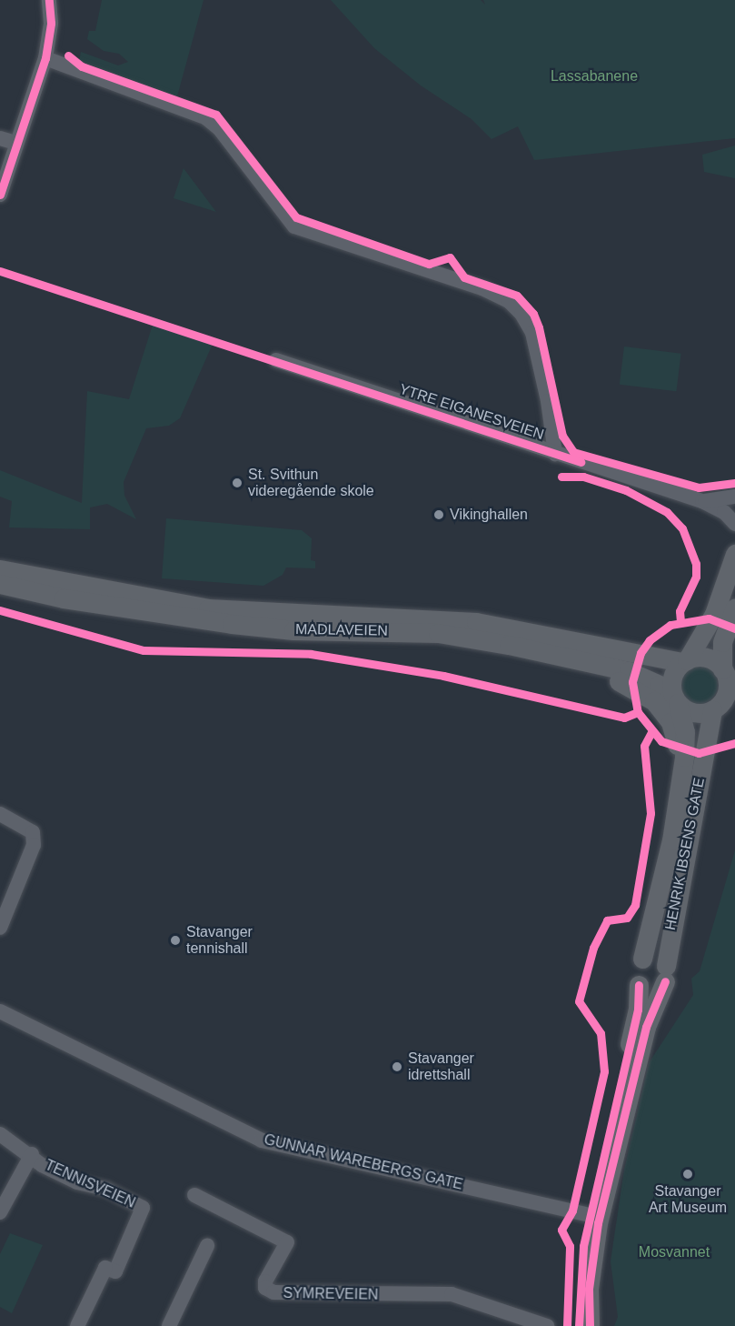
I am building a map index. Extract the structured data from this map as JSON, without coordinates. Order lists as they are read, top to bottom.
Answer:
{
  "streets": {
    "main road": ["MADLAVEIEN", "HENRIK IBSENS GATE"],
    "street": [
      "YTRE EIGANESVEIEN",
      "GUNNAR WAREBERGS GATE",
      "TENNISVEIEN",
      "SYMREVEIEN"
    ]
  },
  "crossings": [
    ["MADLAVEIEN", "HENRIK IBSENS GATE"]
  ],
  "parks": ["Lassabanene", "Mosvannet"],
  "places": [
    "St. Svithun videregående skole",
    "Vikinghallen",
    "Stavanger tennishall",
    "Stavanger idrettshall",
    "Stavanger Art Museum"
  ]
}
